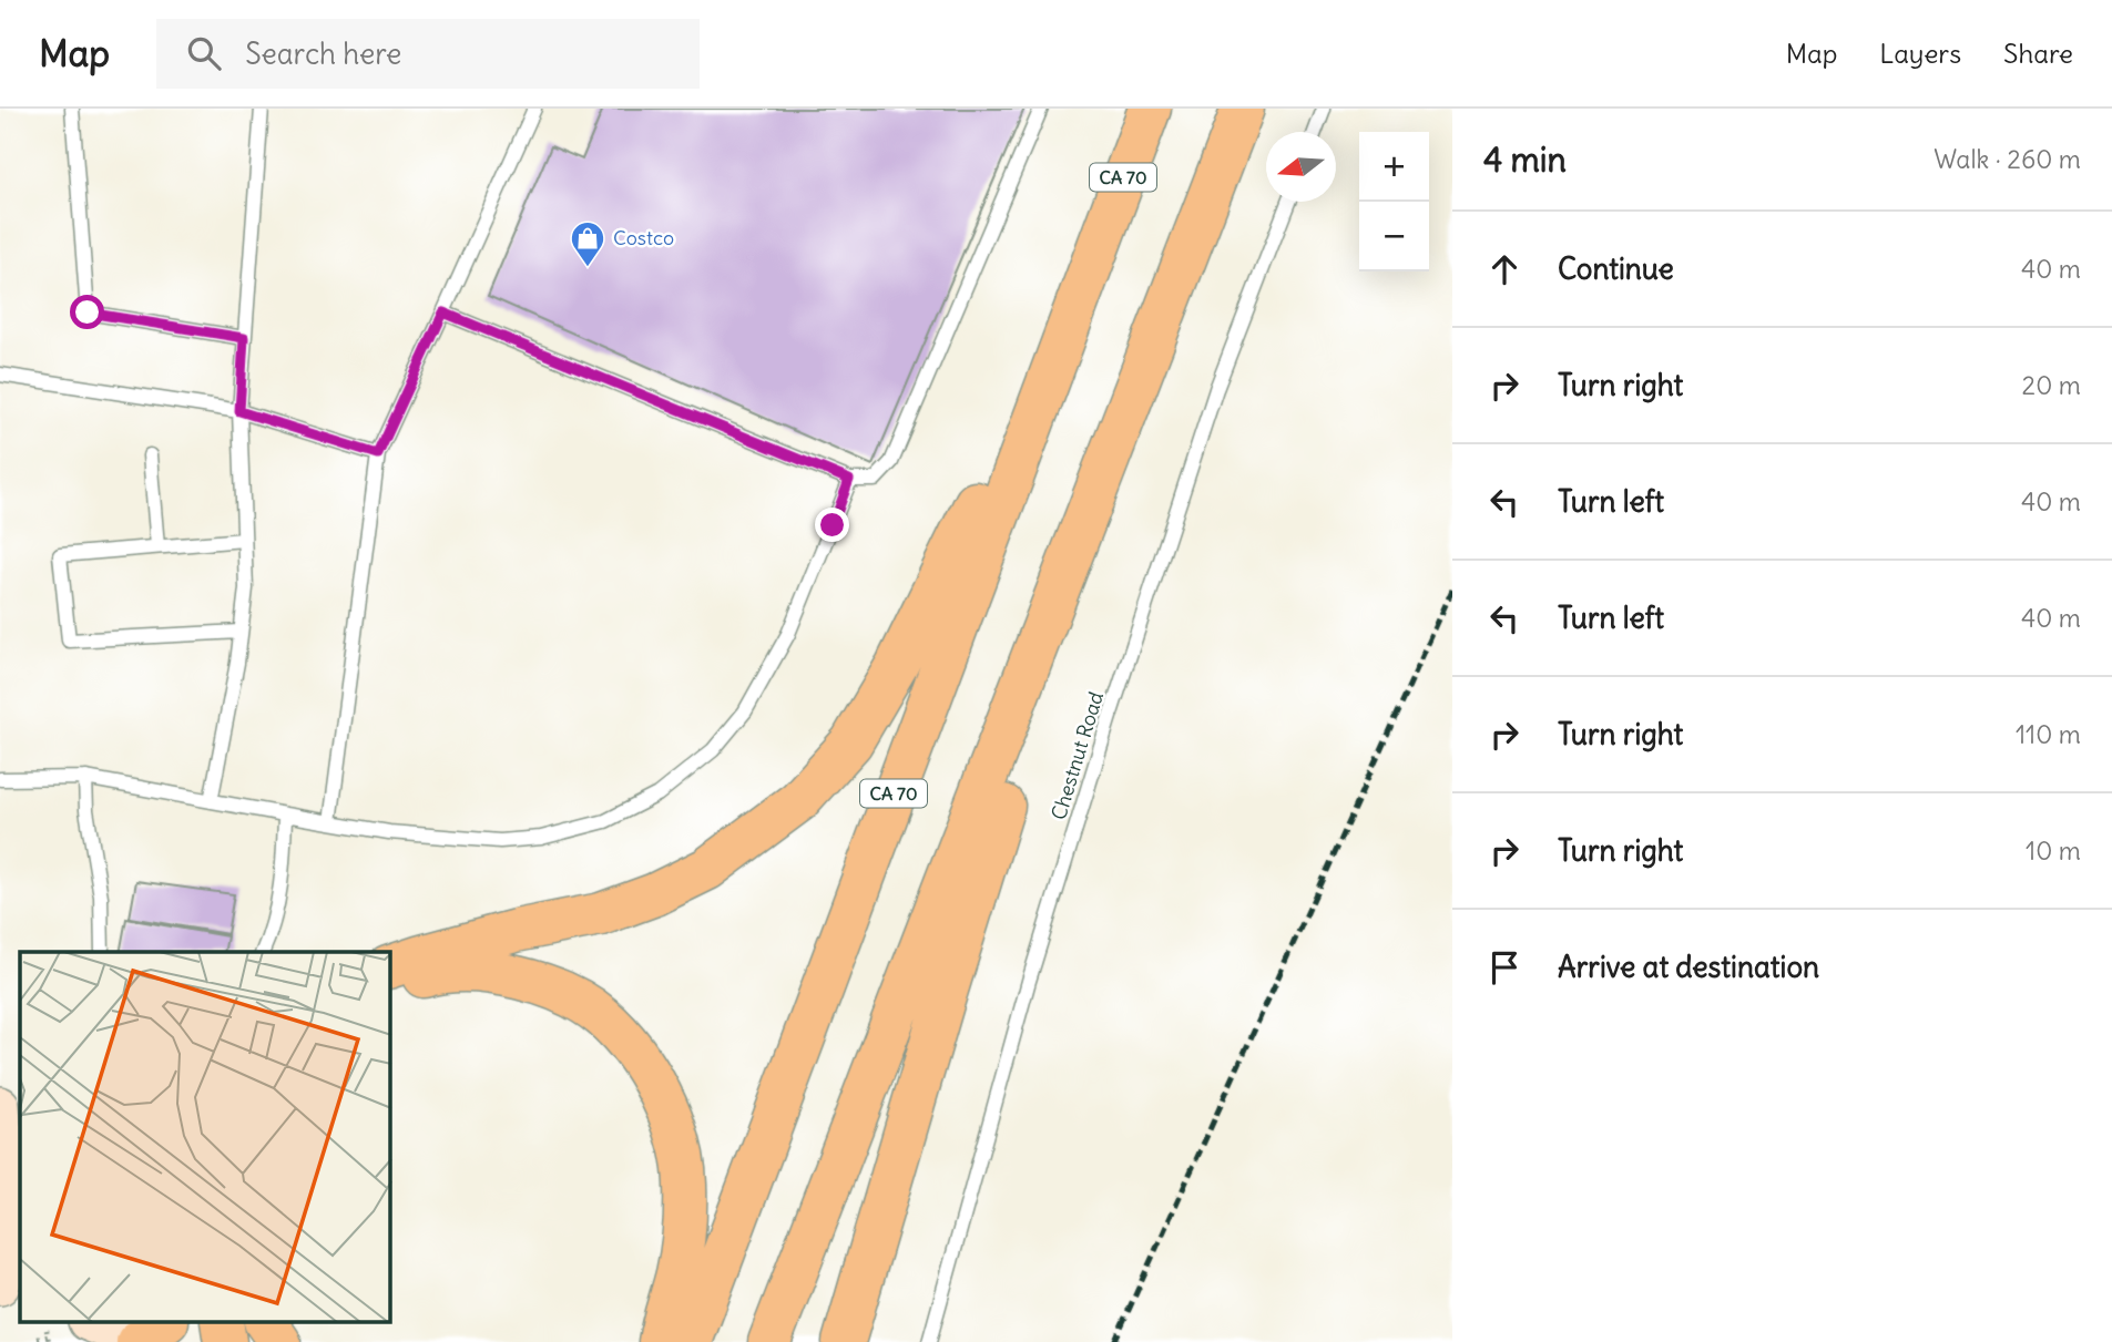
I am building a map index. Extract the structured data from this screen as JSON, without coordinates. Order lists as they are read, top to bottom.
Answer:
{
  "streets": {
    "highway": ["CA 70"],
    "lane": ["Chestnut Road"]
  },
  "places": {
    "shop": ["Costco"]
  },
  "north": "left",
  "page": {
    "header": "Map",
    "search": "Search here",
    "nav": ["Map", "Layers", "Share"],
    "heading": ["4 min", "Walk · 260 m"],
    "map_buttons": ["+", "−"],
    "list": [
      ["Continue", "40 m"],
      ["Turn right", "20 m"],
      ["Turn left", "40 m"],
      ["Turn left", "40 m"],
      ["Turn right", "110 m"],
      ["Turn right", "10 m"],
      "Arrive at destination"
    ]
  }
}
